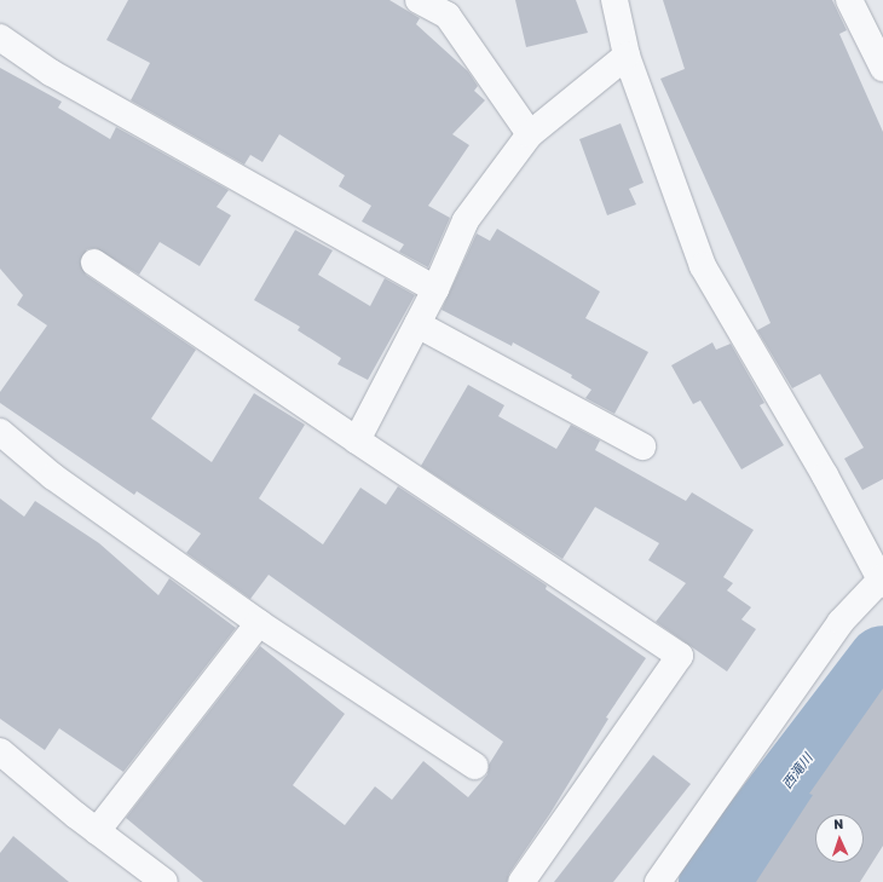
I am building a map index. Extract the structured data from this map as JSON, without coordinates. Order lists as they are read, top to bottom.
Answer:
{
  "water": ["西滝川"],
  "north": "top"
}
